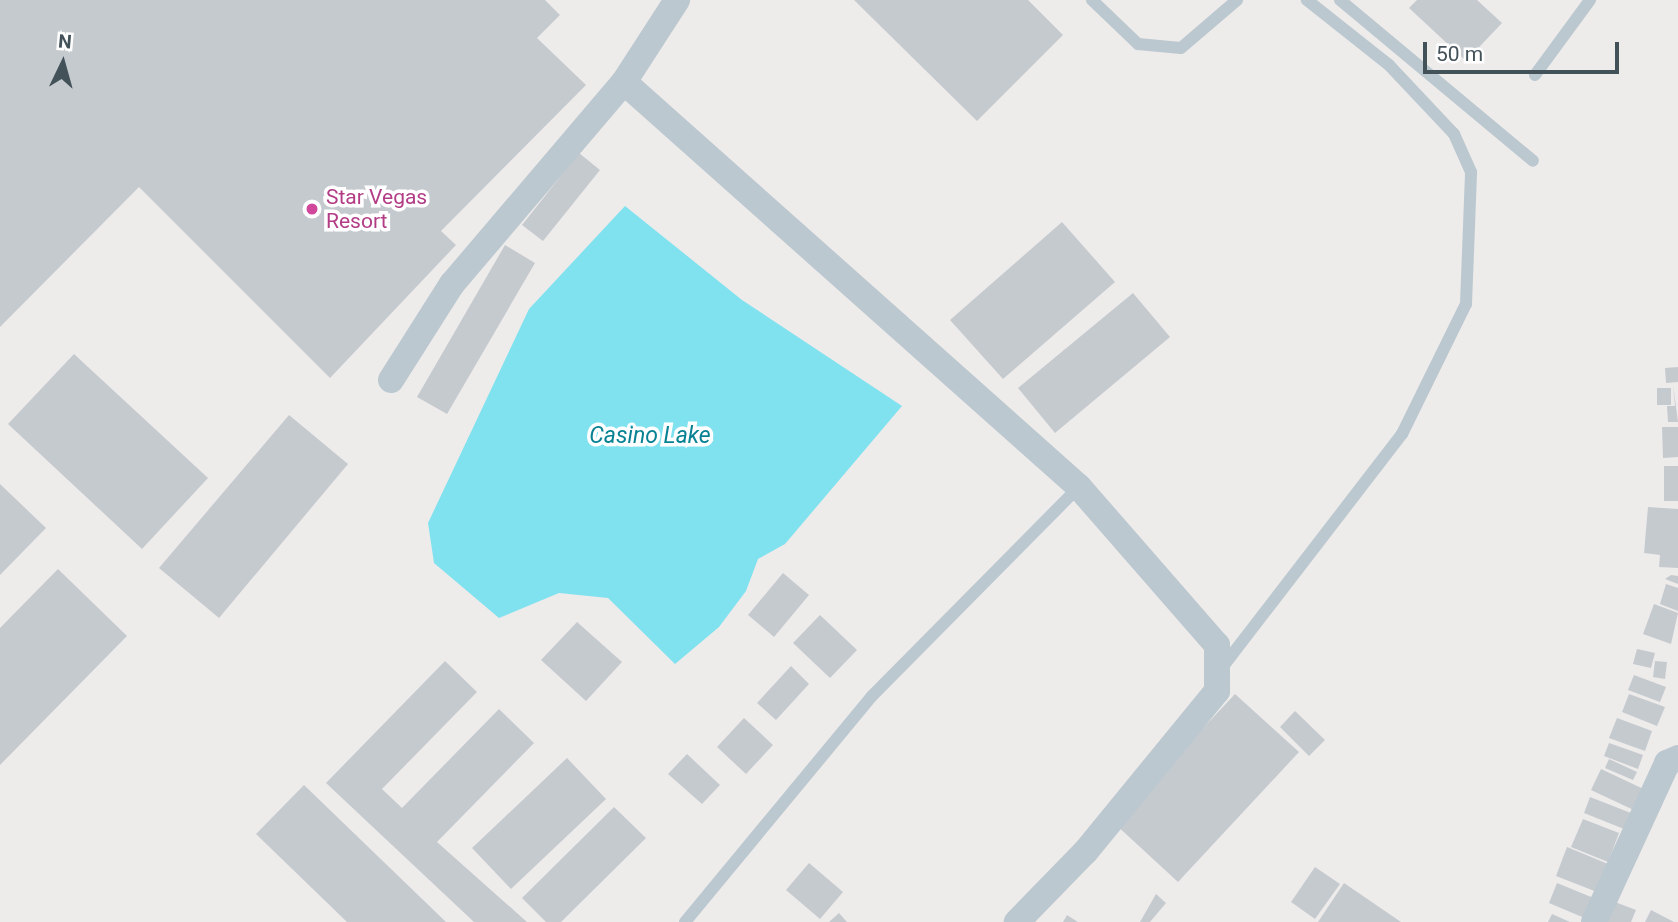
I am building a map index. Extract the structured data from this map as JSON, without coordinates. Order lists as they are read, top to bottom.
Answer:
{
  "water": ["Casino Lake"],
  "places": ["Star Vegas Resort"],
  "scale_bar": "50 m",
  "north": "top"
}
